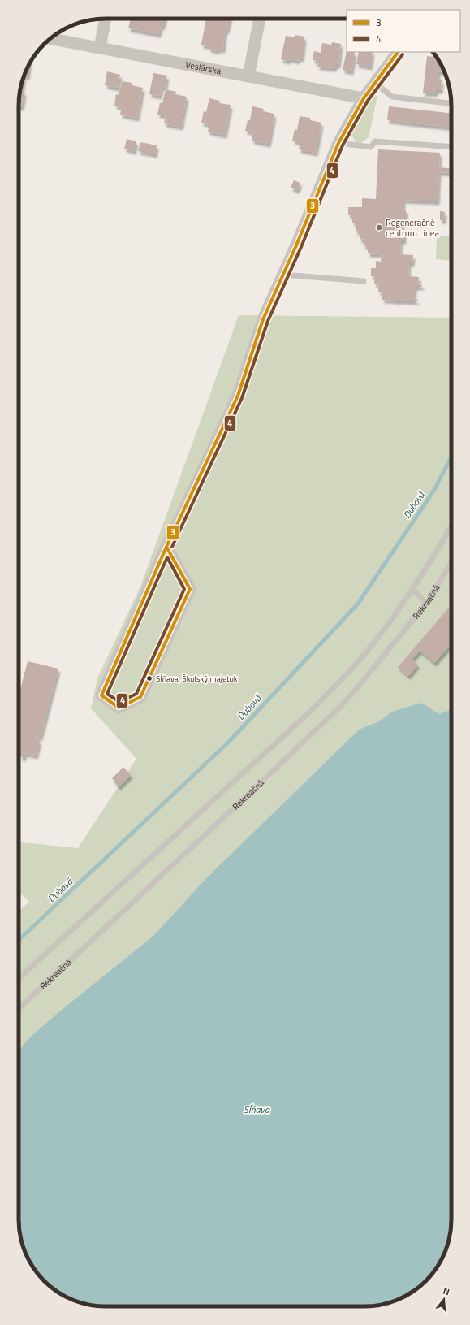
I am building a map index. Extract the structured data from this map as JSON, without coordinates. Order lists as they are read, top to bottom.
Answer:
{
  "streets": {
    "street": ["Veslárska"],
    "lane": ["Rekreačná"]
  },
  "water": ["Dubová", "Sĺňava"],
  "places": ["Regeneračné centrum Linea", "Sĺňava, Školský majetok"],
  "lines": ["transit line 3", "transit line 4"],
  "legend": ["3", "4"],
  "north": "top"
}
